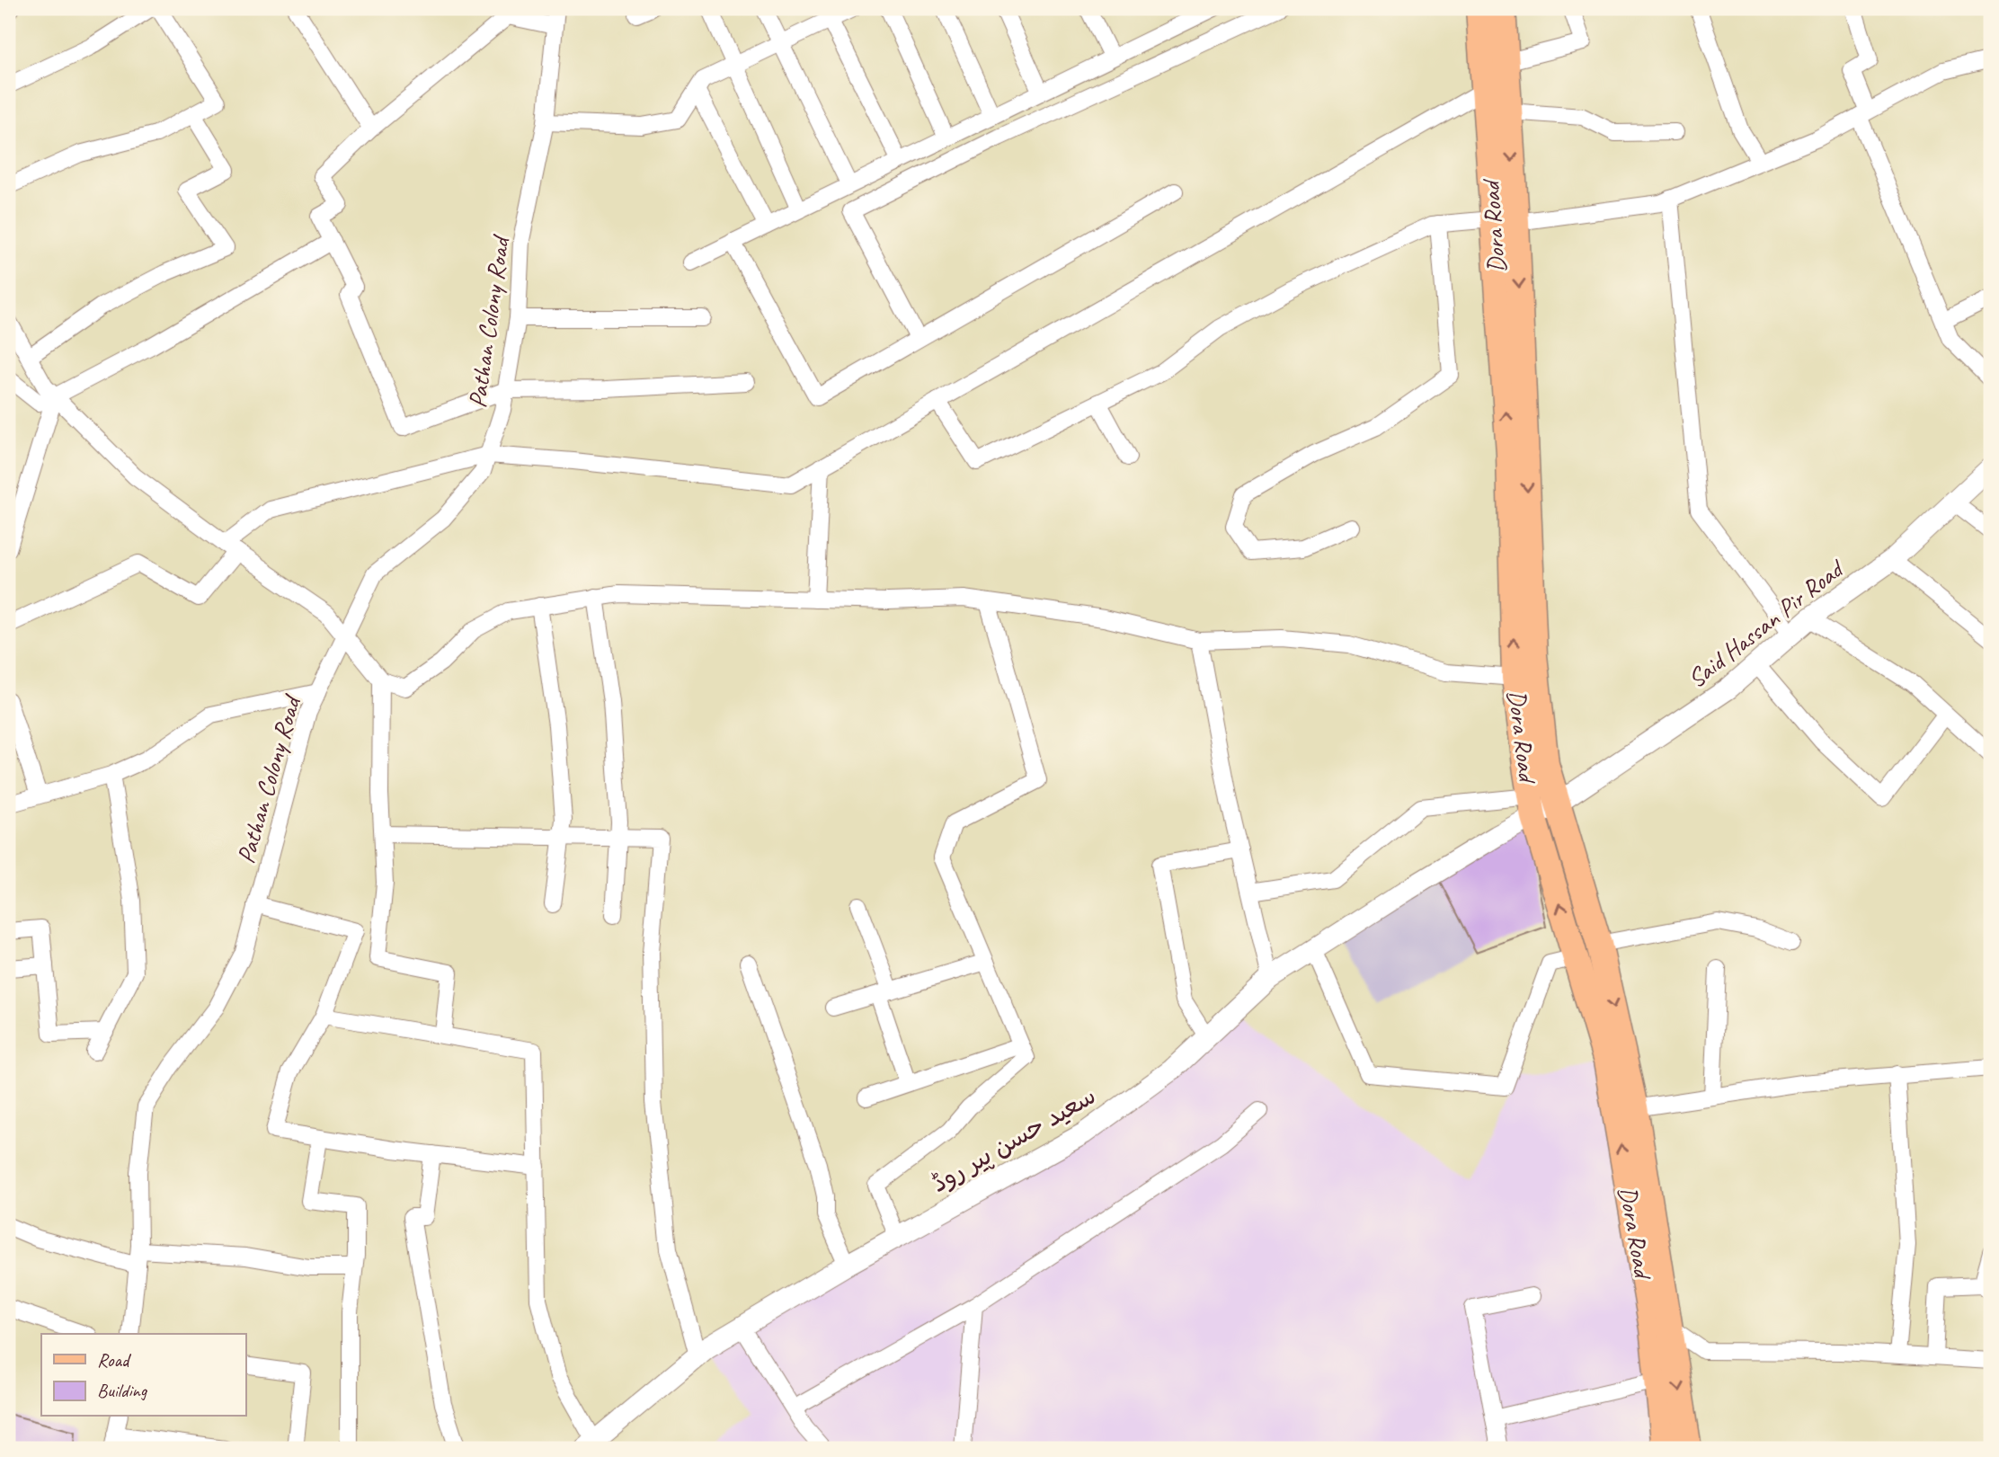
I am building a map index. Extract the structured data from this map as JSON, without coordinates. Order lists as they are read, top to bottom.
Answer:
{
  "streets": {
    "main road": ["Dora Road"],
    "street": ["Pathan Colony Road", "Said Hassan Pir Road", "سعید حسن پیر روڈ"]
  },
  "crossings": [
    ["Dora Road", "سعید حسن پیر روڈ"],
    ["Said Hassan Pir Road", "سعید حسن پیر روڈ"]
  ],
  "legend": ["Road", "Building"]
}
